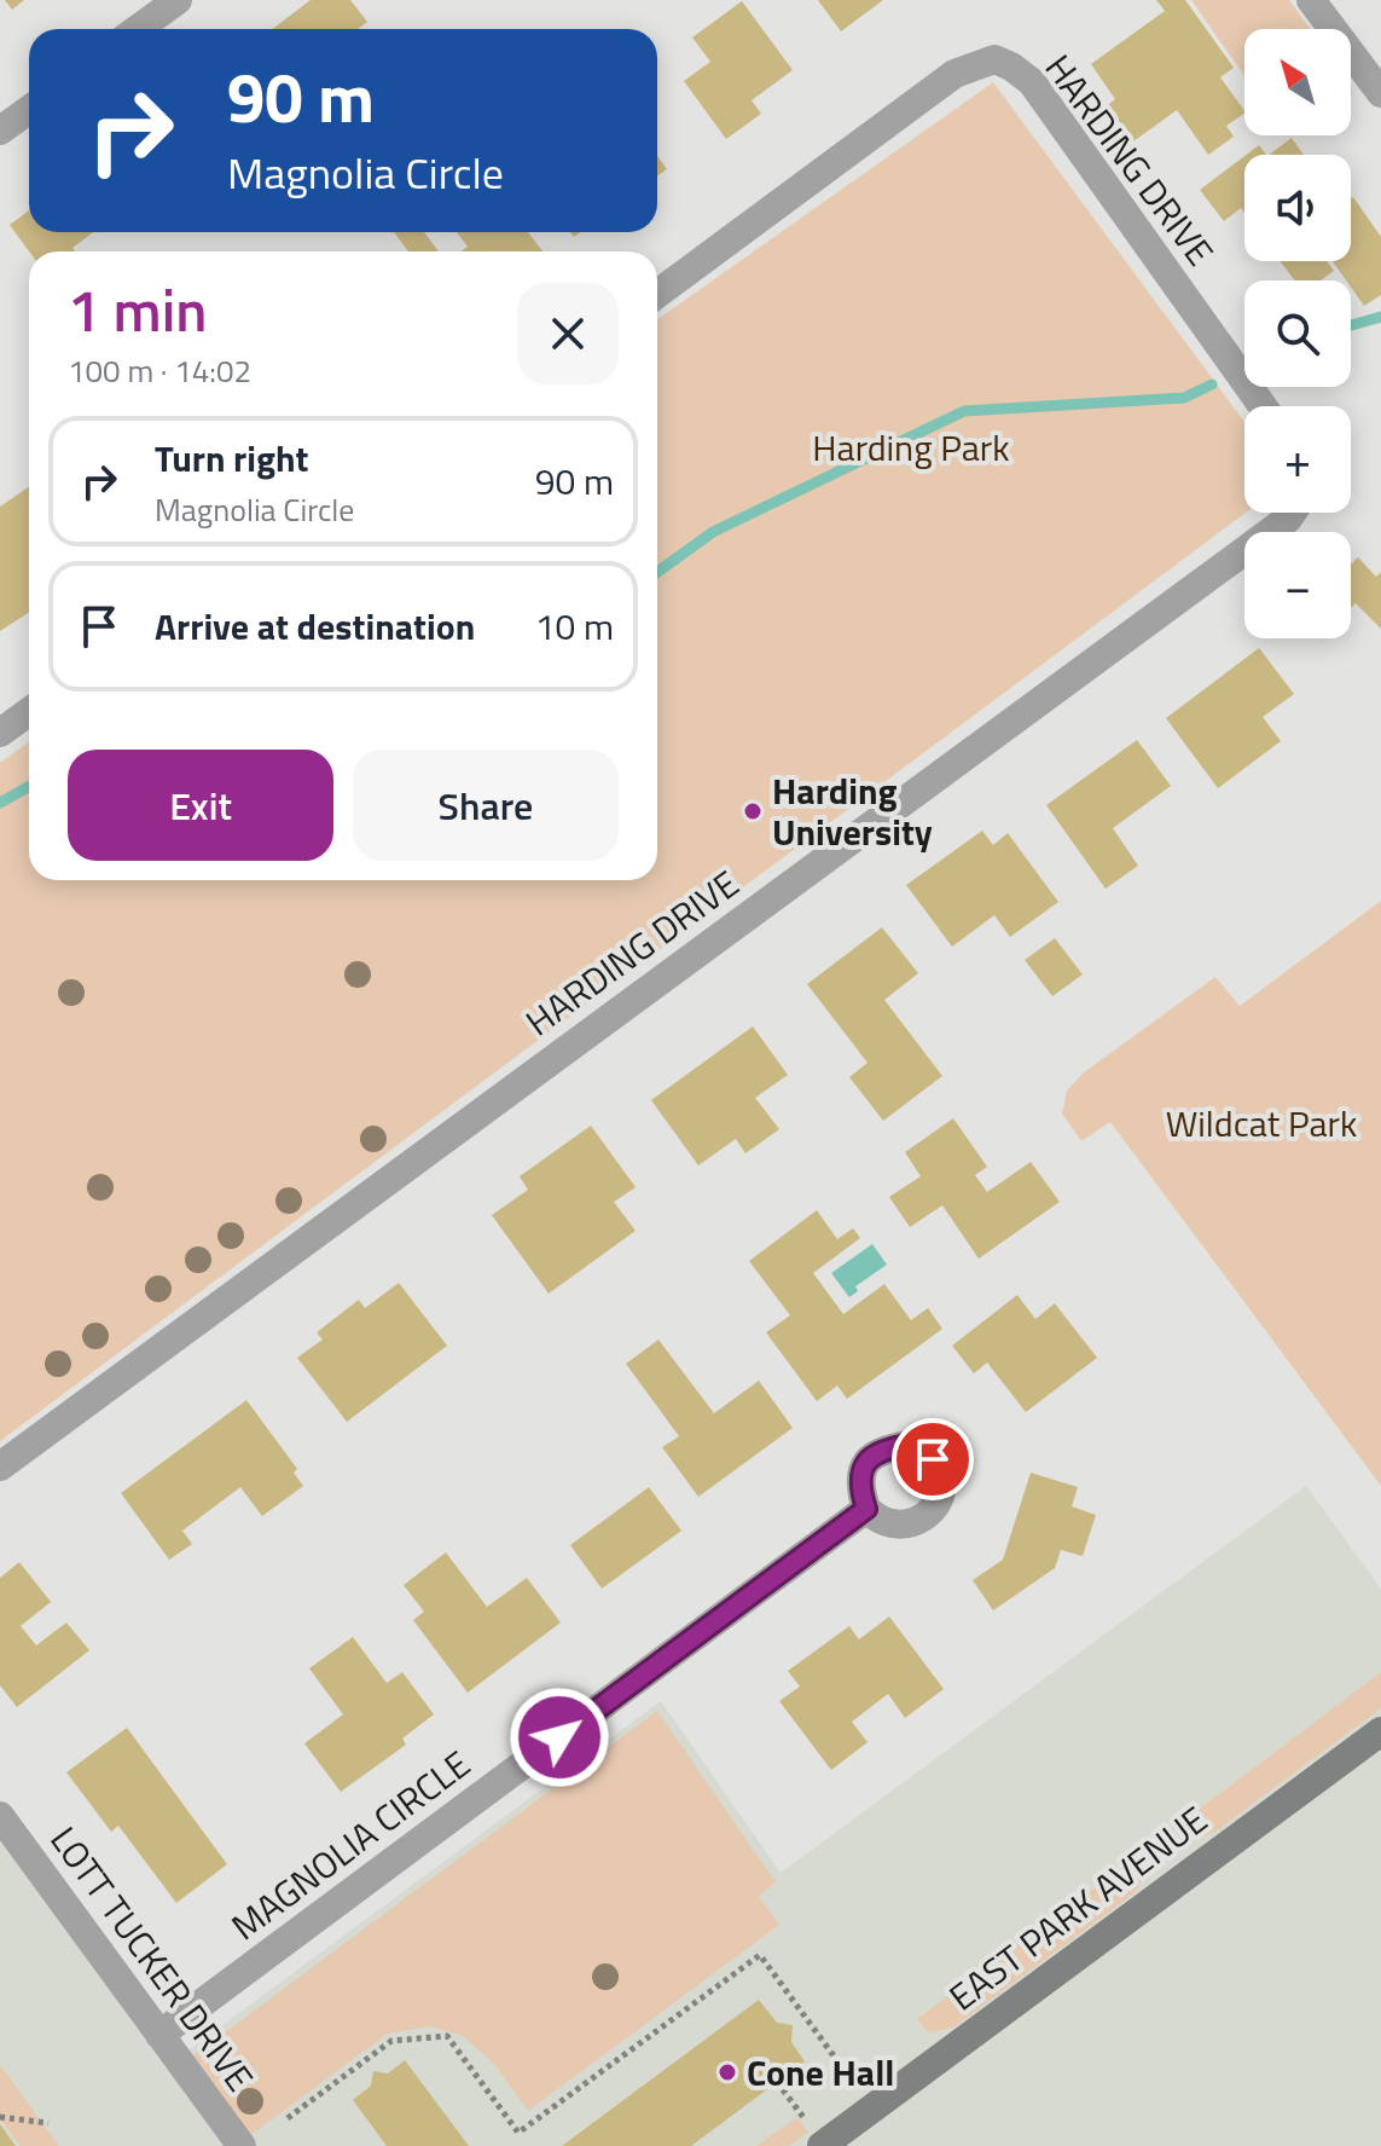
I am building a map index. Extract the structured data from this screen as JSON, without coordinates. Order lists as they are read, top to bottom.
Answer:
{
  "streets": {
    "street": [
      "HARDING DRIVE",
      "MAGNOLIA CIRCLE",
      "EAST PARK AVENUE",
      "LOTT TUCKER DRIVE"
    ]
  },
  "crossings": [
    ["MAGNOLIA CIRCLE", "LOTT TUCKER DRIVE"]
  ],
  "parks": ["Harding Park", "Wildcat Park"],
  "places": ["Harding University", "Cone Hall"],
  "north": "top left",
  "page": {
    "map_buttons": ["+", "−"],
    "turn": ["90 m", "Magnolia Circle"],
    "heading": ["1 min", "100 m · 14:02"],
    "list": [
      {
        "name": "Turn right",
        "note": "Magnolia Circle",
        "value": "90 m"
      },
      {
        "name": "Arrive at destination",
        "value": "10 m"
      }
    ],
    "buttons": ["Exit", "Share"]
  }
}
